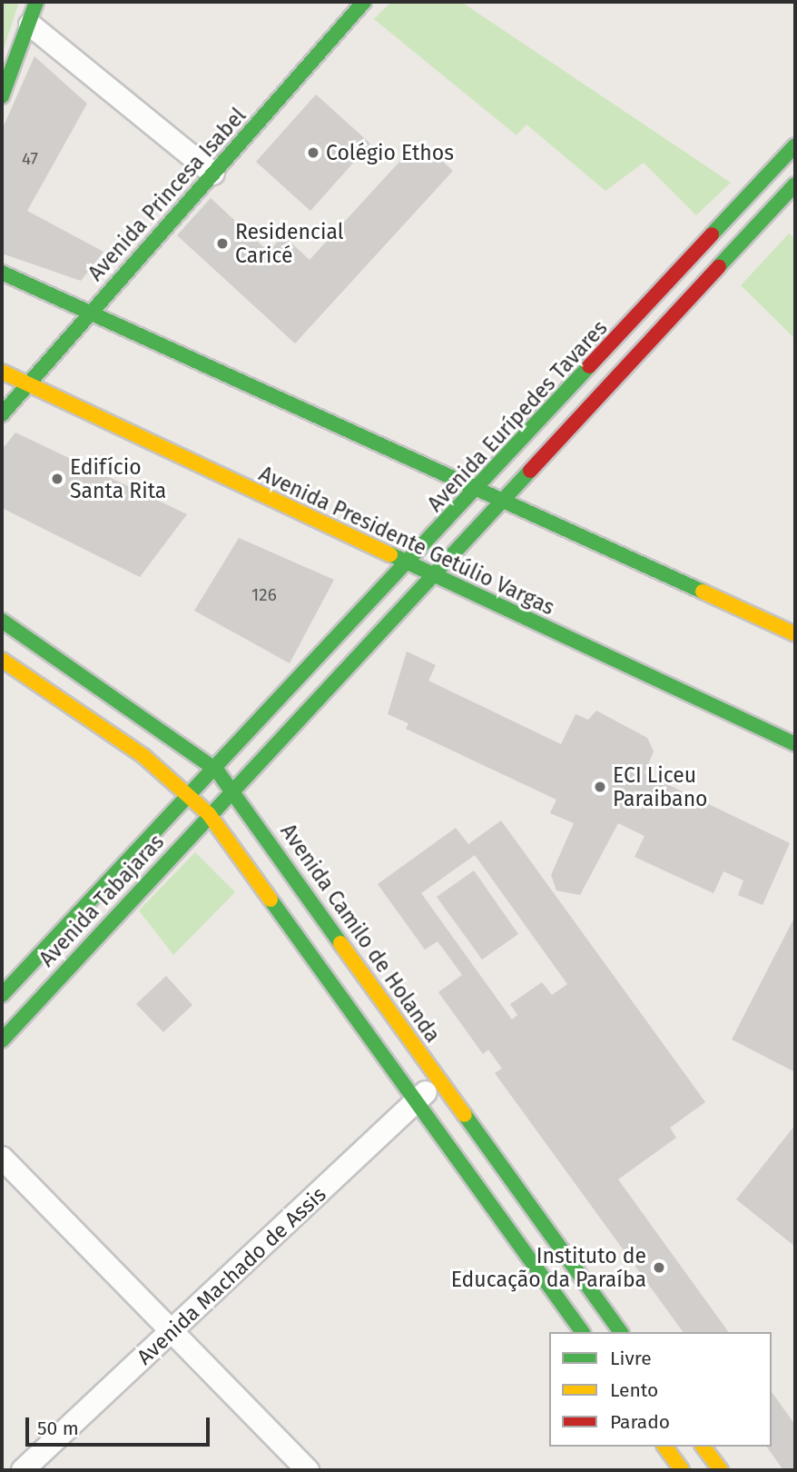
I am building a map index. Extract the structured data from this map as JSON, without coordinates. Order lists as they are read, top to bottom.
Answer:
{
  "streets": {
    "main road": [
      "Avenida Princesa Isabel",
      "Avenida Eurípedes Tavares",
      "Avenida Presidente Getúlio Vargas",
      "Avenida Tabajaras",
      "Avenida Camilo de Holanda"
    ],
    "street": ["Avenida Machado de Assis"]
  },
  "crossings": [
    ["Avenida Princesa Isabel", "Avenida Presidente Getúlio Vargas"],
    ["Avenida Eurípedes Tavares", "Avenida Presidente Getúlio Vargas"],
    ["Avenida Eurípedes Tavares", "Avenida Tabajaras"],
    ["Avenida Eurípedes Tavares", "Avenida Camilo de Holanda"],
    ["Avenida Tabajaras", "Avenida Camilo de Holanda"],
    ["Avenida Camilo de Holanda", "Avenida Machado de Assis"]
  ],
  "places": [
    "Colégio Ethos",
    "Residencial Caricé",
    "Edifício Santa Rita",
    "ECI Liceu Paraibano",
    "Instituto de Educação da Paraíba"
  ],
  "house_numbers": ["47", "126"],
  "legend": ["Livre", "Lento", "Parado"],
  "scale_bar": "50 m"
}
